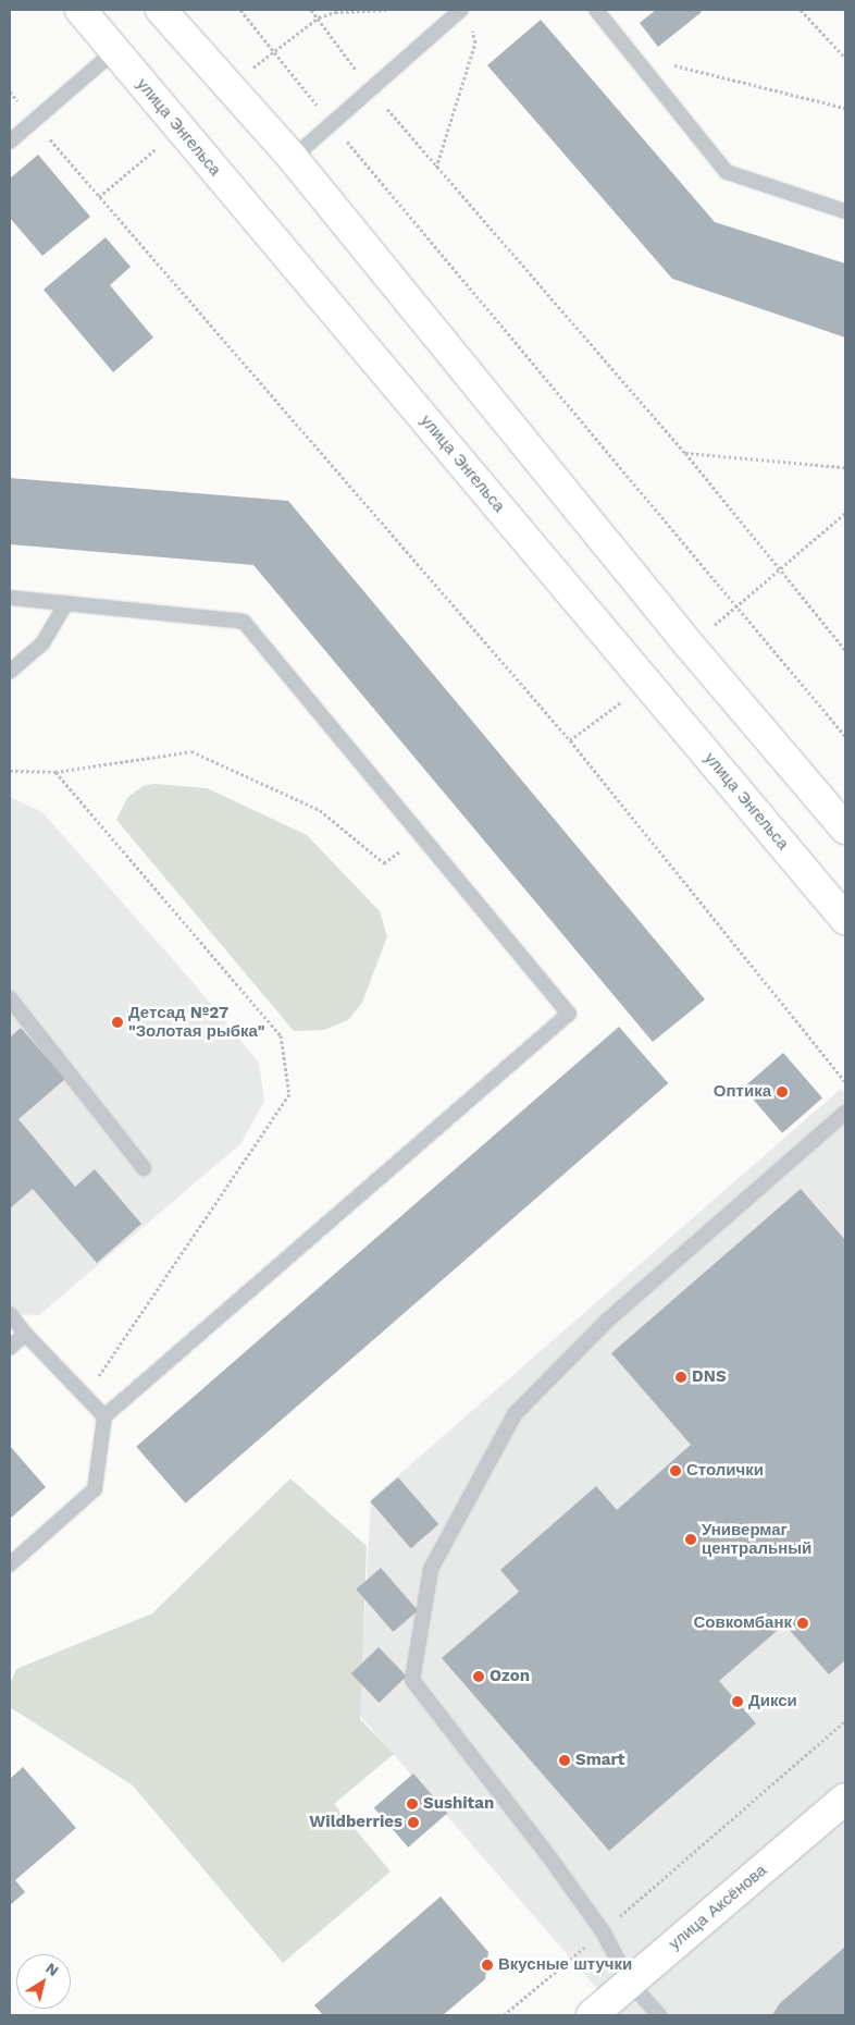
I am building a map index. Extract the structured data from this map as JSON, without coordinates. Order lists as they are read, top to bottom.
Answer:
{
  "streets": {
    "main road": ["улица Энгельса", "улица Аксёнова"]
  },
  "places": [
    "Детсад №27 \"Золотая рыбка\"",
    "Оптика",
    "DNS",
    "Столички",
    "Универмаг центральный",
    "Совкомбанк",
    "Ozon",
    "Дикси",
    "Smart",
    "Sushitan",
    "Wildberries",
    "Вкусные штучки"
  ],
  "north": "top right"
}
